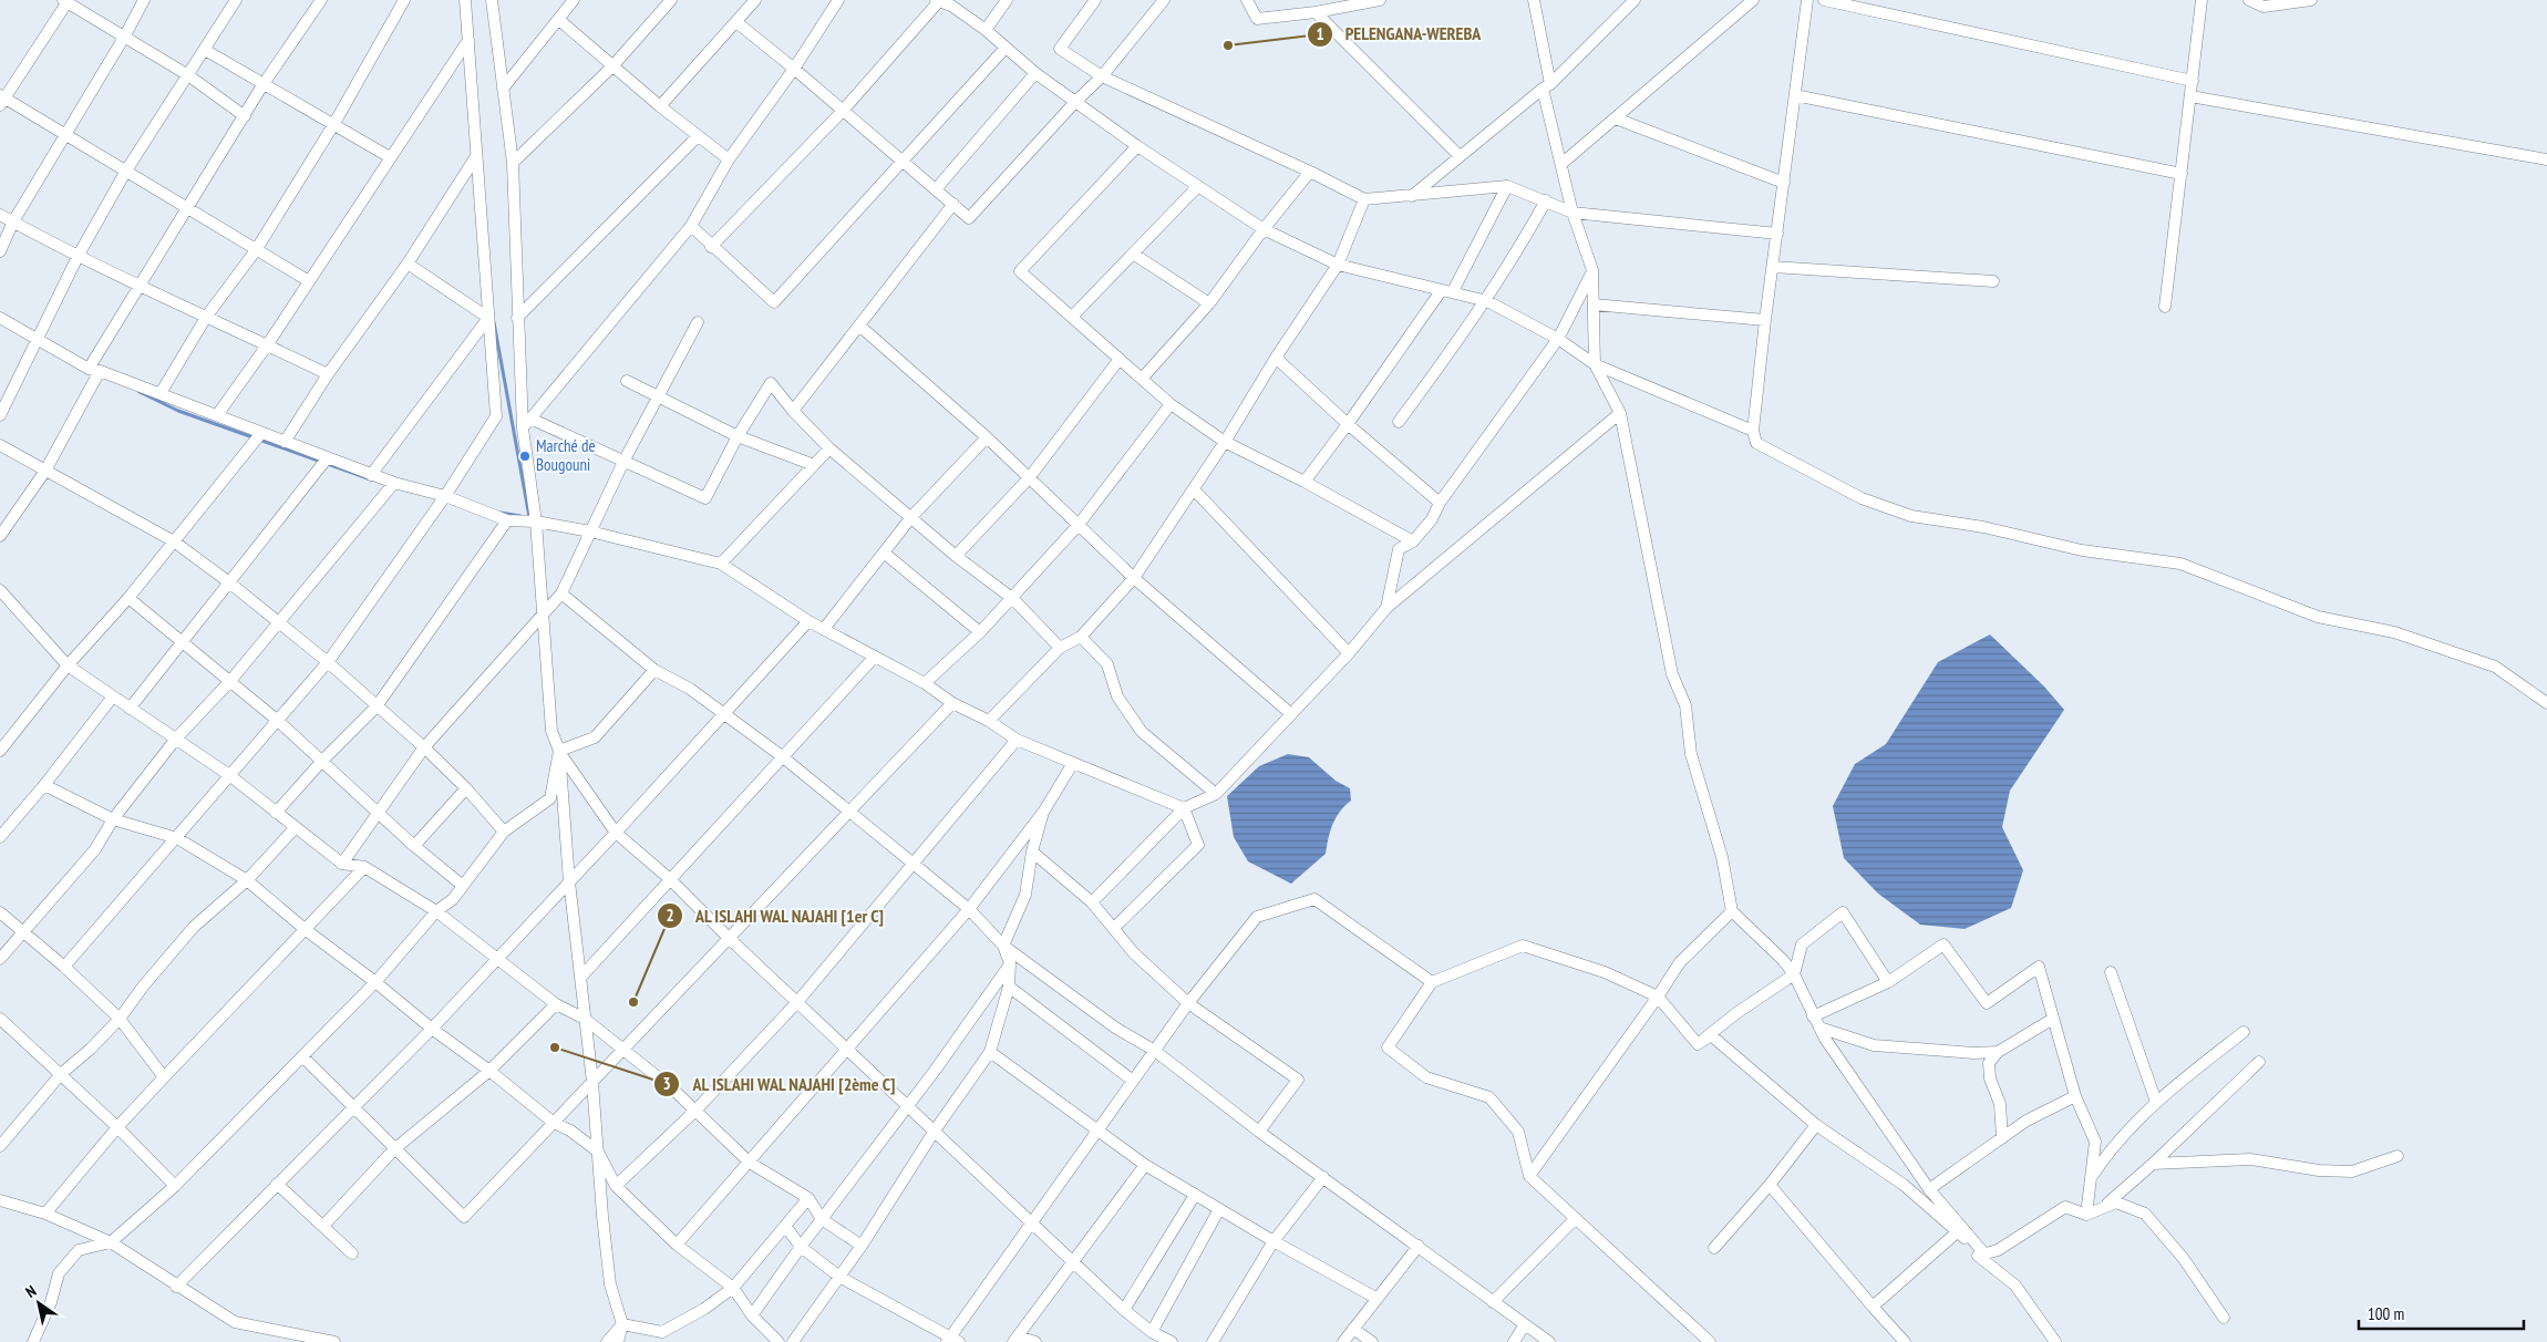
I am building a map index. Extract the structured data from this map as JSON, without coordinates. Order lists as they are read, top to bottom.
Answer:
{
  "places": [
    "PELENGANA-WEREBA",
    "Marché de Bougouni",
    "AL ISLAHI WAL NAJAHI [1er C]",
    "AL ISLAHI WAL NAJAHI [2ème C]"
  ],
  "scale_bar": "100 m",
  "north": "top left"
}
